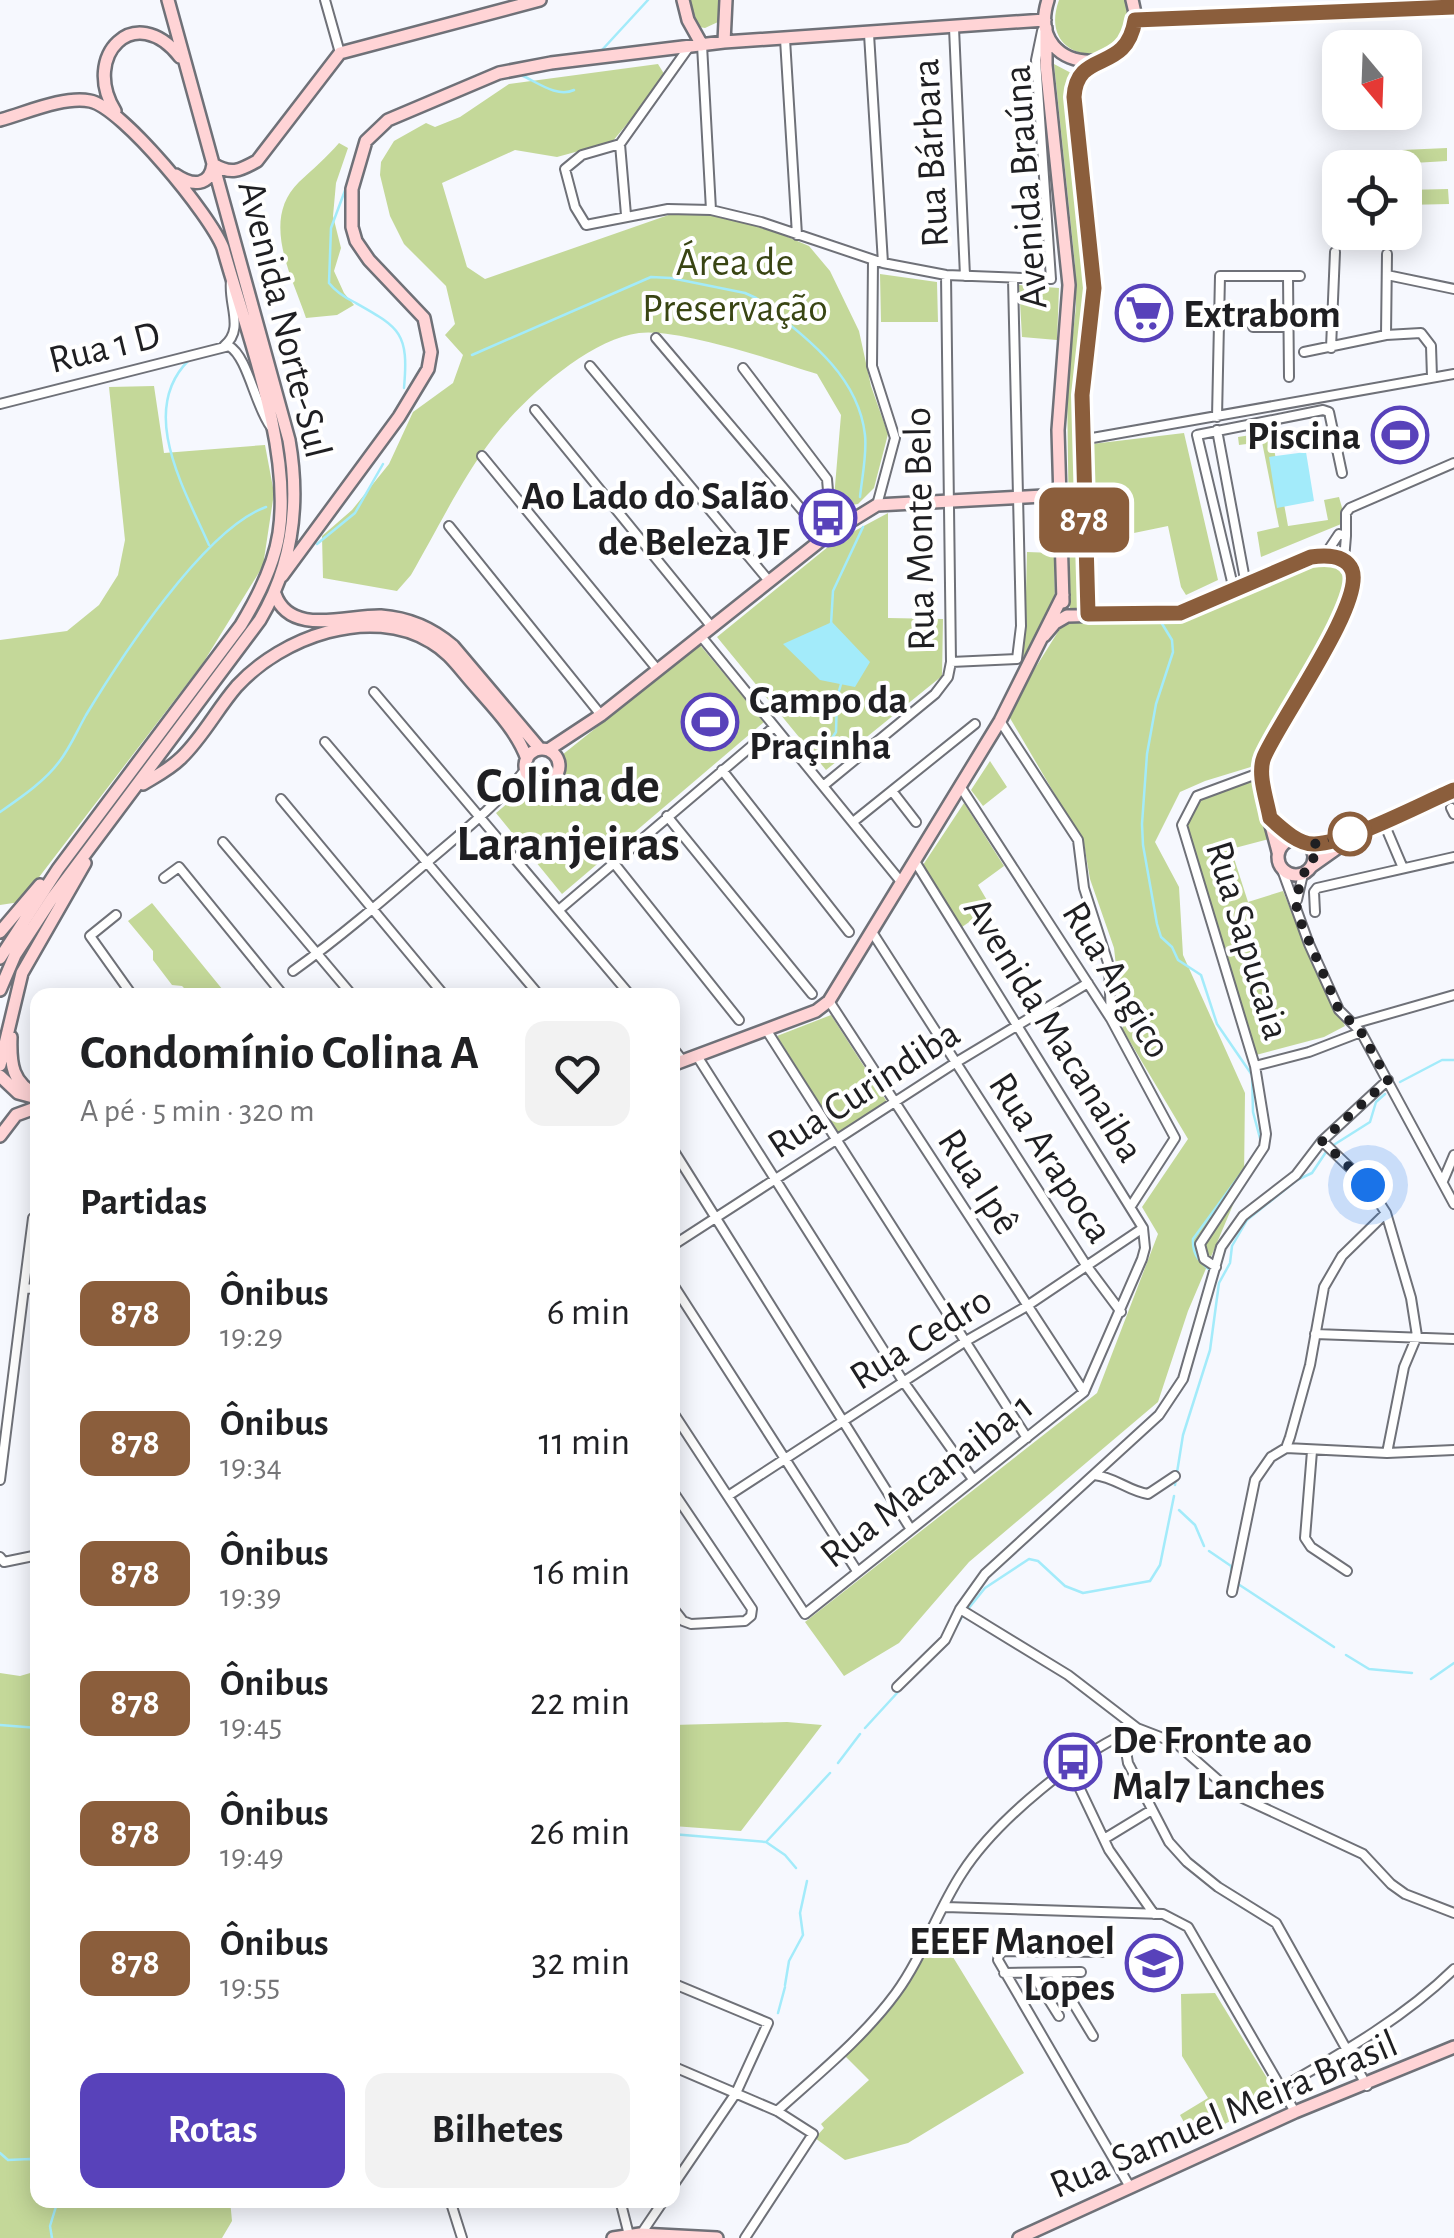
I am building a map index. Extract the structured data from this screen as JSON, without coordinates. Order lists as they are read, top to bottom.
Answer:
{
  "streets": {
    "street": [
      "Rua Bárbara",
      "Avenida Braúna",
      "Avenida Norte-Sul",
      "Rua 1 D",
      "Rua Monte Belo",
      "Rua Sapucaia",
      "Rua Angico",
      "Avenida Macanaiba",
      "Rua Curindiba",
      "Rua Arapoca",
      "Rua Ipê",
      "Rua Cedro",
      "Rua Macanaiba 1",
      "Rua Samuel Meira Brasil"
    ]
  },
  "crossings": [
    ["Avenida Braúna", "Rua Angico"],
    ["Avenida Braúna", "Avenida Macanaiba"],
    ["Avenida Braúna", "Rua Arapoca"],
    ["Avenida Braúna", "Rua Ipê"],
    ["Avenida Norte-Sul", "Rua 1 D"],
    ["Rua Angico", "Avenida Macanaiba"],
    ["Rua Angico", "Rua Curindiba"],
    ["Avenida Macanaiba", "Rua Curindiba"],
    ["Avenida Macanaiba", "Rua Cedro"],
    ["Rua Curindiba", "Rua Arapoca"],
    ["Rua Curindiba", "Rua Ipê"],
    ["Rua Arapoca", "Rua Cedro"],
    ["Rua Ipê", "Rua Cedro"],
    ["Rua Ipê", "Rua Macanaiba 1"],
    ["Rua Cedro", "Rua Macanaiba 1"]
  ],
  "districts": ["Colina de Laranjeiras"],
  "parks": ["Área de Preservação"],
  "places": {
    "supermarket": ["Extrabom"],
    "sports": ["Piscina", "Campo da Praçinha"],
    "bus stop": ["Ao Lado do Salão de Beleza JF", "De Fronte ao Mal7 Lanches"],
    "school or university": ["EEEF Manoel Lopes"]
  },
  "lines": ["bus line 878"],
  "north": "bottom",
  "page": {
    "on_map": "878",
    "heading": [
      ["Condomínio Colina A", "A pé · 5 min · 320 m"],
      "Partidas"
    ],
    "list": [
      {
        "mark": "878",
        "name": "Ônibus",
        "note": "19:29",
        "value": "6 min"
      },
      {
        "mark": "878",
        "name": "Ônibus",
        "note": "19:34",
        "value": "11 min"
      },
      {
        "mark": "878",
        "name": "Ônibus",
        "note": "19:39",
        "value": "16 min"
      },
      {
        "mark": "878",
        "name": "Ônibus",
        "note": "19:45",
        "value": "22 min"
      },
      {
        "mark": "878",
        "name": "Ônibus",
        "note": "19:49",
        "value": "26 min"
      },
      {
        "mark": "878",
        "name": "Ônibus",
        "note": "19:55",
        "value": "32 min"
      }
    ],
    "buttons": ["Rotas", "Bilhetes"]
  }
}
